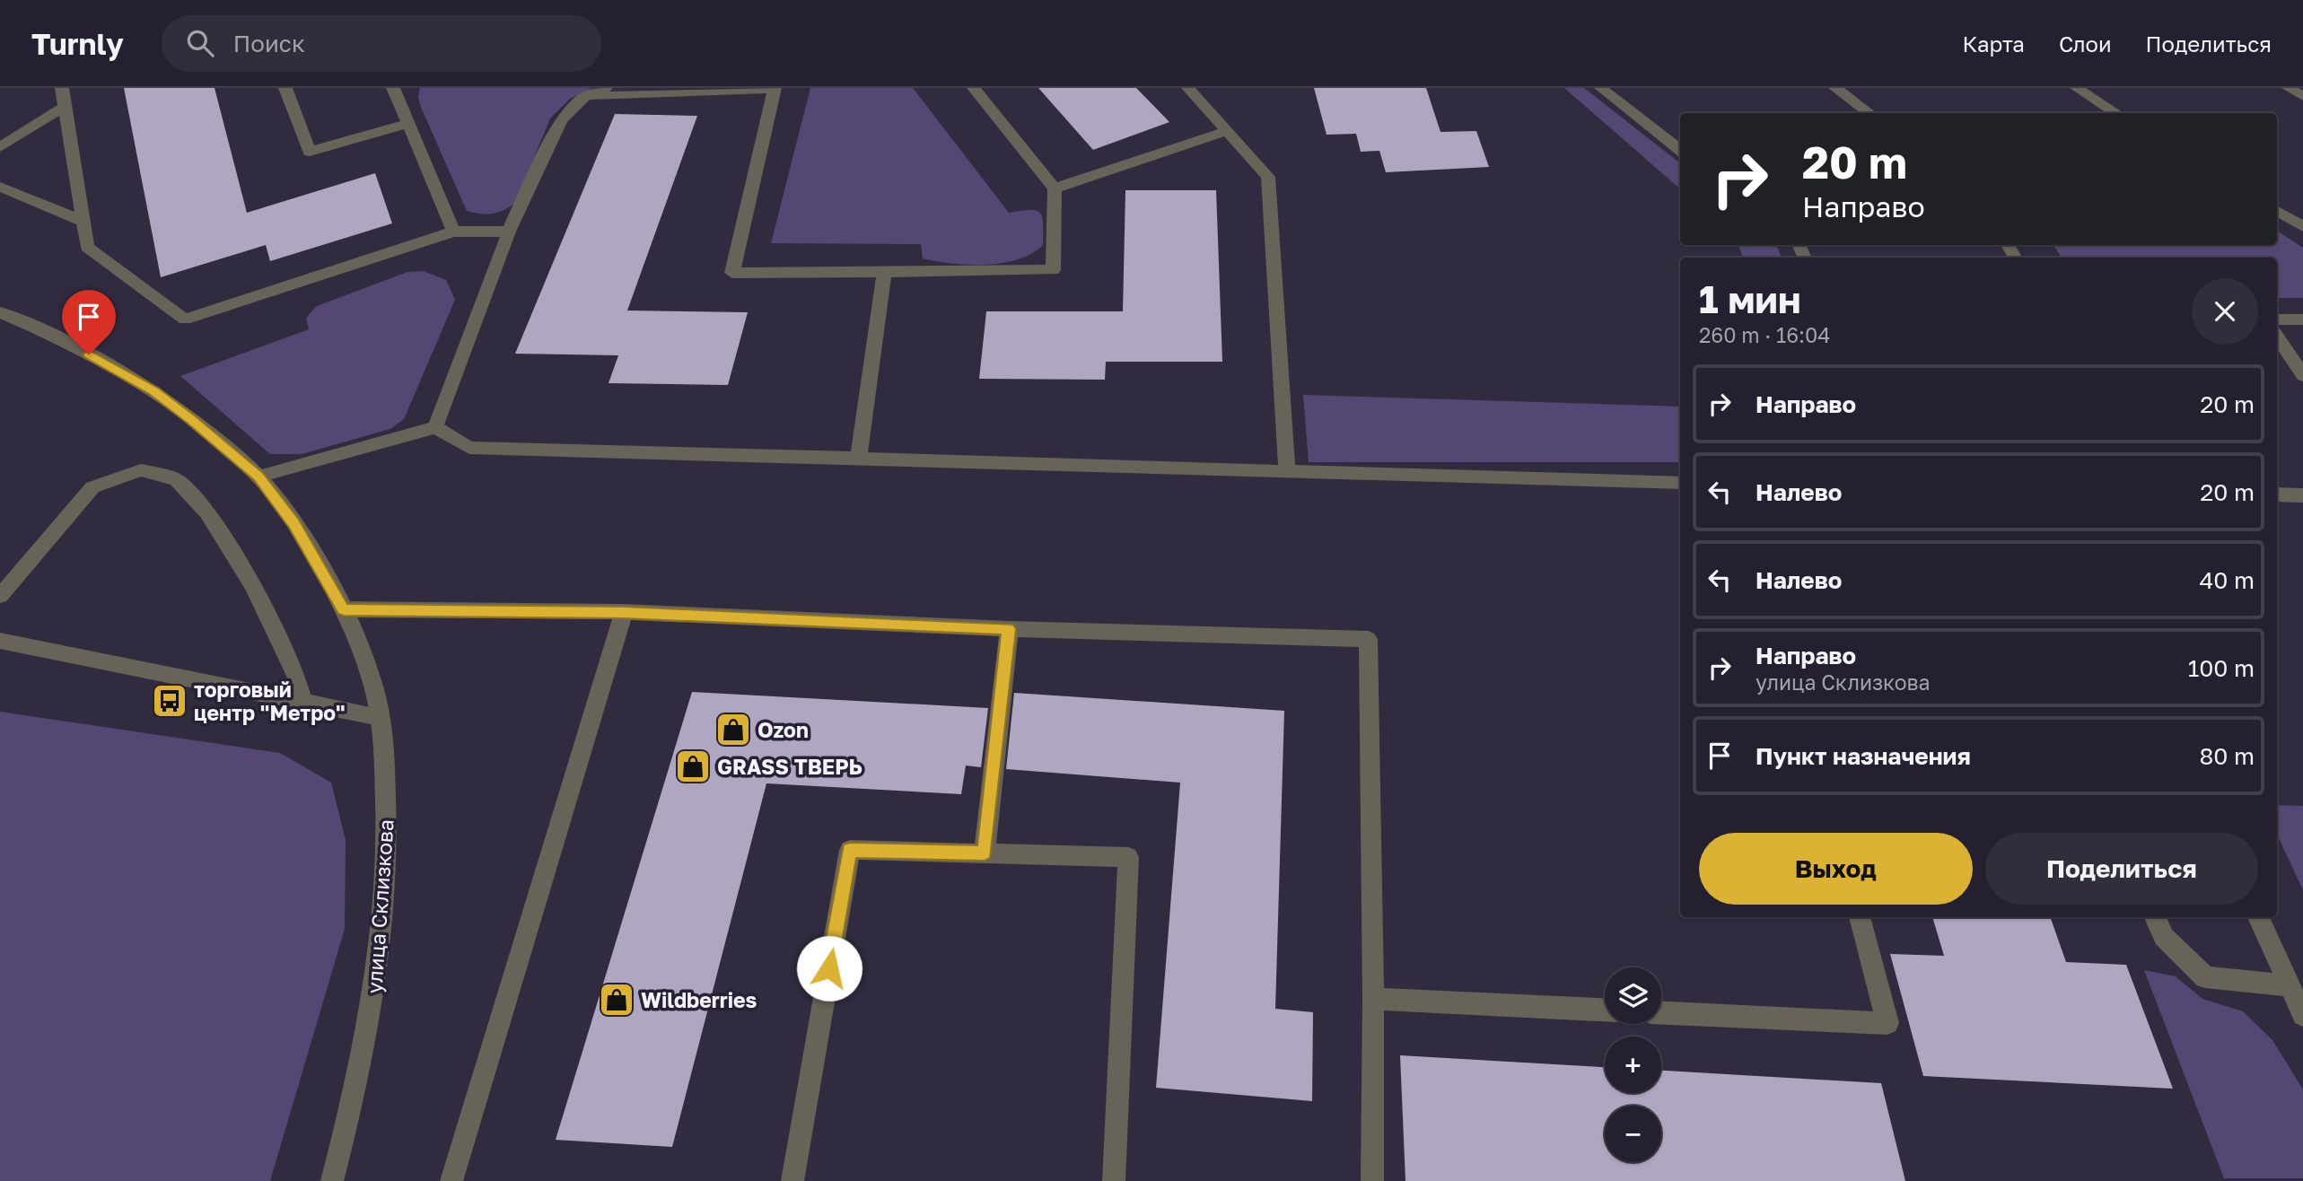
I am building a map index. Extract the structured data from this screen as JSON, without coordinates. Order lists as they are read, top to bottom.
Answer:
{
  "streets": {
    "street": ["улица Склизкова"]
  },
  "places": {
    "bus stop": ["торговый центр \"Метро\""],
    "shop": ["Ozon", "GRASS ТВЕРЬ", "Wildberries"]
  },
  "page": {
    "header": "Turnly",
    "search": "Поиск",
    "nav": ["Карта", "Слои", "Поделиться"],
    "turn": ["20 m", "Направо"],
    "heading": ["1 мин", "260 m · 16:04"],
    "list": [
      {
        "name": "Направо",
        "value": "20 m"
      },
      {
        "name": "Налево",
        "value": "20 m"
      },
      {
        "name": "Налево",
        "value": "40 m"
      },
      {
        "name": "Направо",
        "note": "улица Склизкова",
        "value": "100 m"
      },
      {
        "name": "Пункт назначения",
        "value": "80 m"
      }
    ],
    "buttons": ["Выход", "Поделиться"],
    "map_buttons": ["+", "−"]
  }
}
